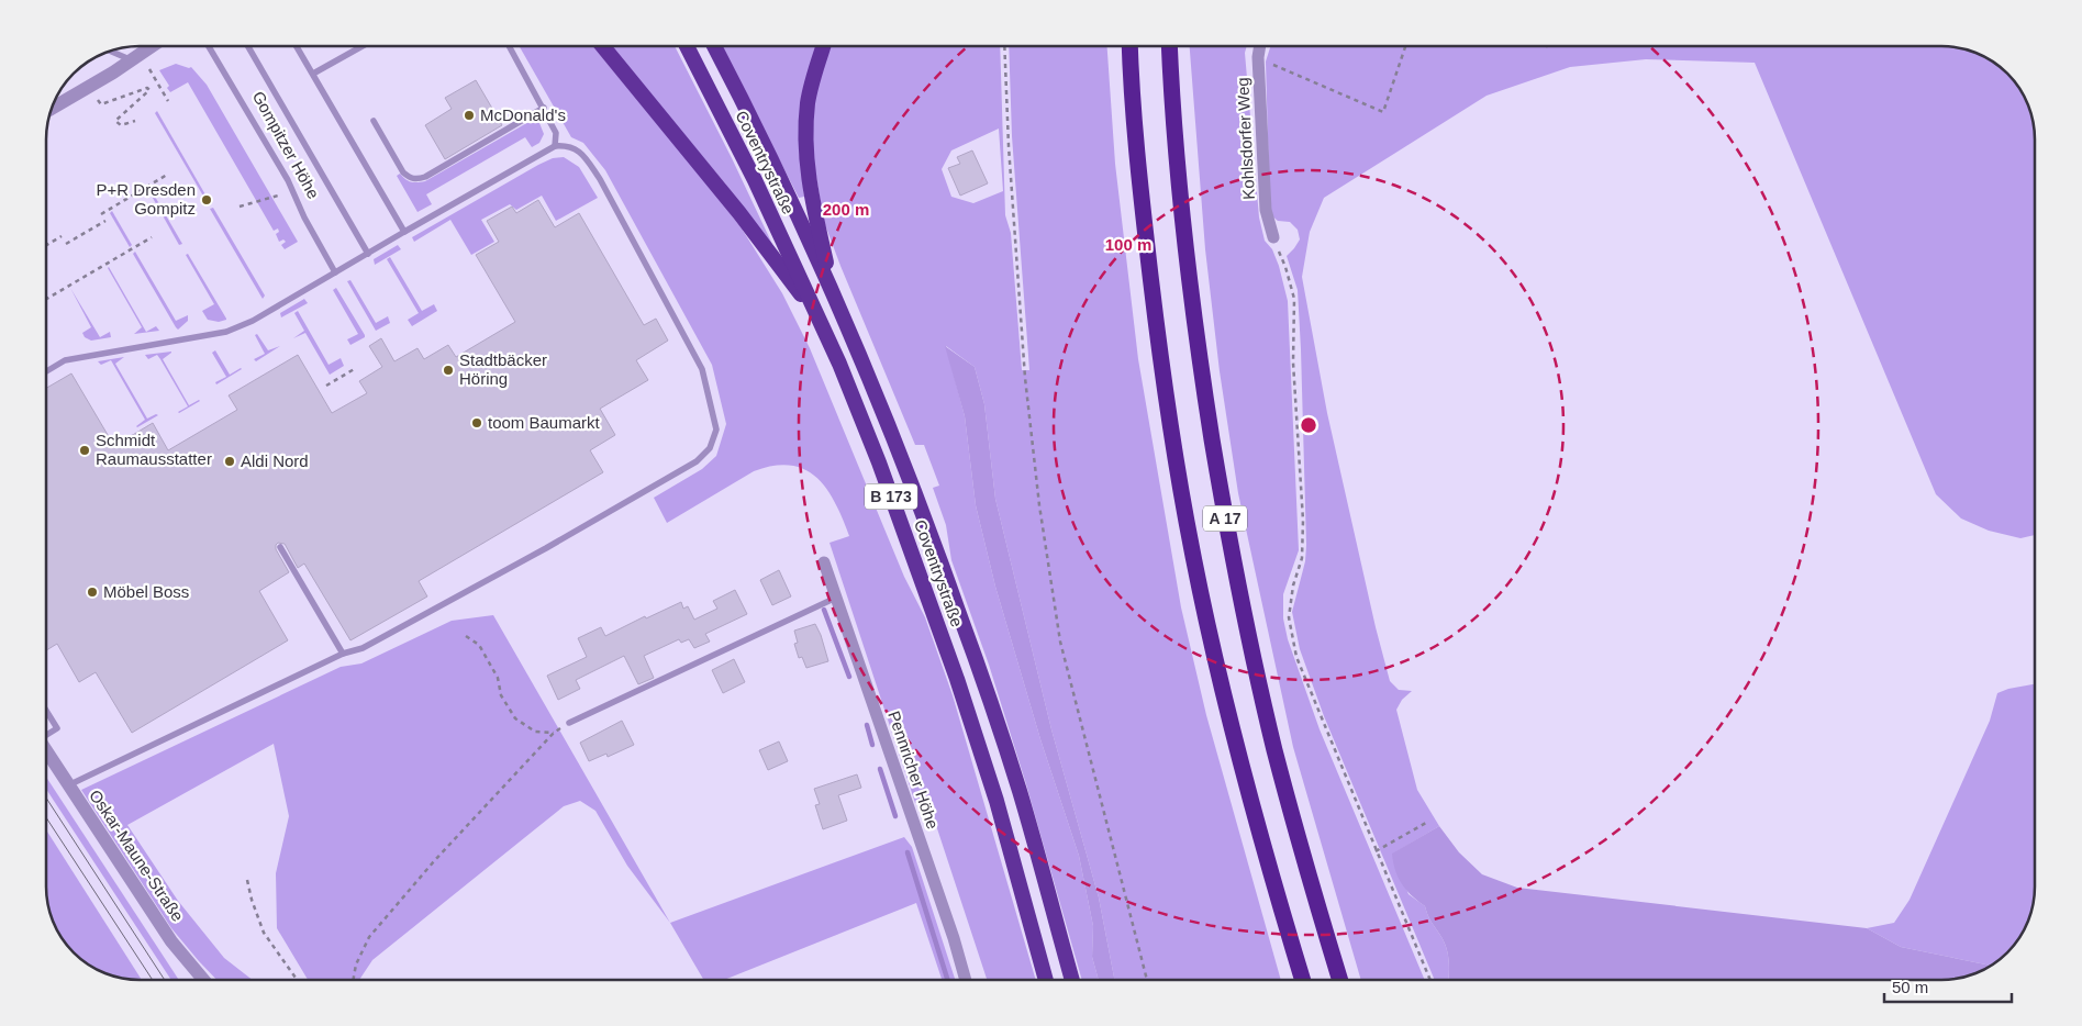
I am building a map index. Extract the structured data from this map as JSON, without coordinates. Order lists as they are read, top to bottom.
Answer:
{
  "streets": {
    "highway": ["Coventrystraße", "B 173", "A 17"],
    "street": ["Kohlsdorfer Weg", "Pennricher Höhe", "Oskar-Maune-Straße"],
    "lane": ["Gompitzer Höhe"]
  },
  "places": [
    "McDonald's",
    "P+R Dresden Gompitz",
    "Stadtbäcker Höring",
    "toom Baumarkt",
    "Schmidt Raumausstatter",
    "Aldi Nord",
    "Möbel Boss"
  ],
  "scale_bar": "50 m",
  "rings": ["200 m", "100 m"]
}
